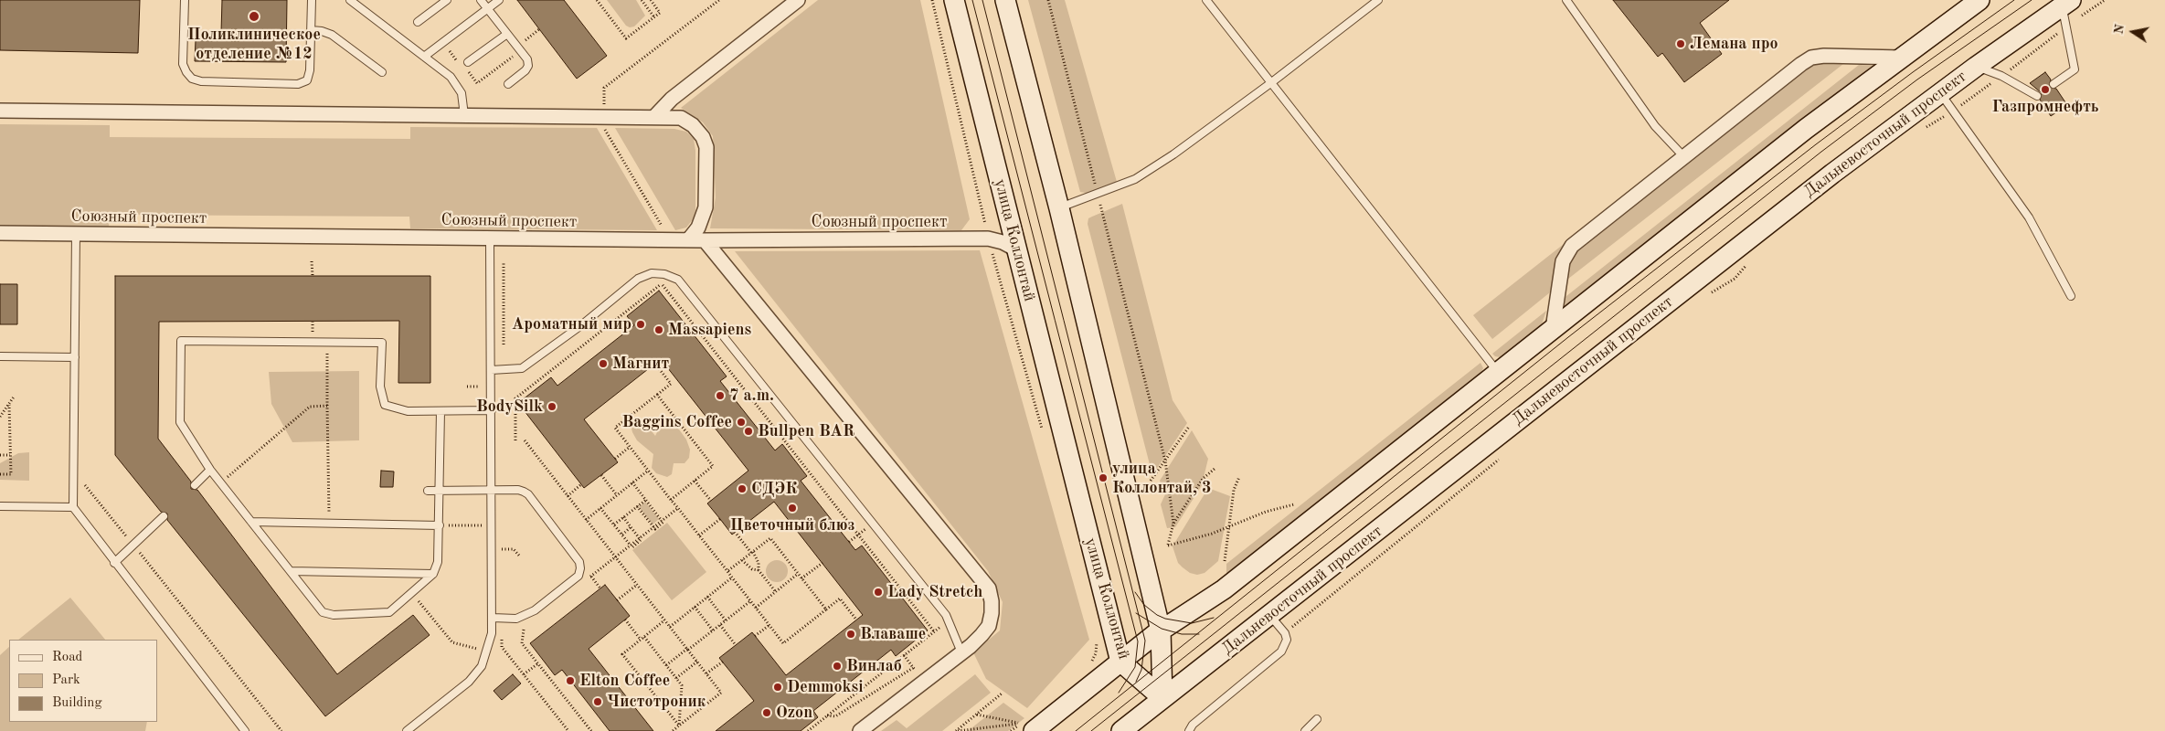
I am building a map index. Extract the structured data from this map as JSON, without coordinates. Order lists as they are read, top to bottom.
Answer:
{
  "streets": {
    "main road": ["Дальневосточный проспект", "улица Коллонтай"],
    "street": ["Союзный проспект"]
  },
  "crossings": [
    ["Дальневосточный проспект", "улица Коллонтай"],
    ["Союзный проспект", "улица Коллонтай"]
  ],
  "places": [
    "Поликлиническое отделение №12",
    "Лемана про",
    "Газпромнефть",
    "Ароматный мир",
    "Massapiens",
    "Магнит",
    "7 a.m.",
    "BodySilk",
    "Baggins Coffee",
    "Bullpen BAR",
    "улица Коллонтай, 3",
    "СДЭК",
    "Цветочный блюз",
    "Lady Stretch",
    "Влаваше",
    "Винлаб",
    "Elton Coffee",
    "Demmoksi",
    "Чистотроник",
    "Ozon"
  ],
  "legend": ["Road", "Park", "Building"],
  "north": "left"
}
